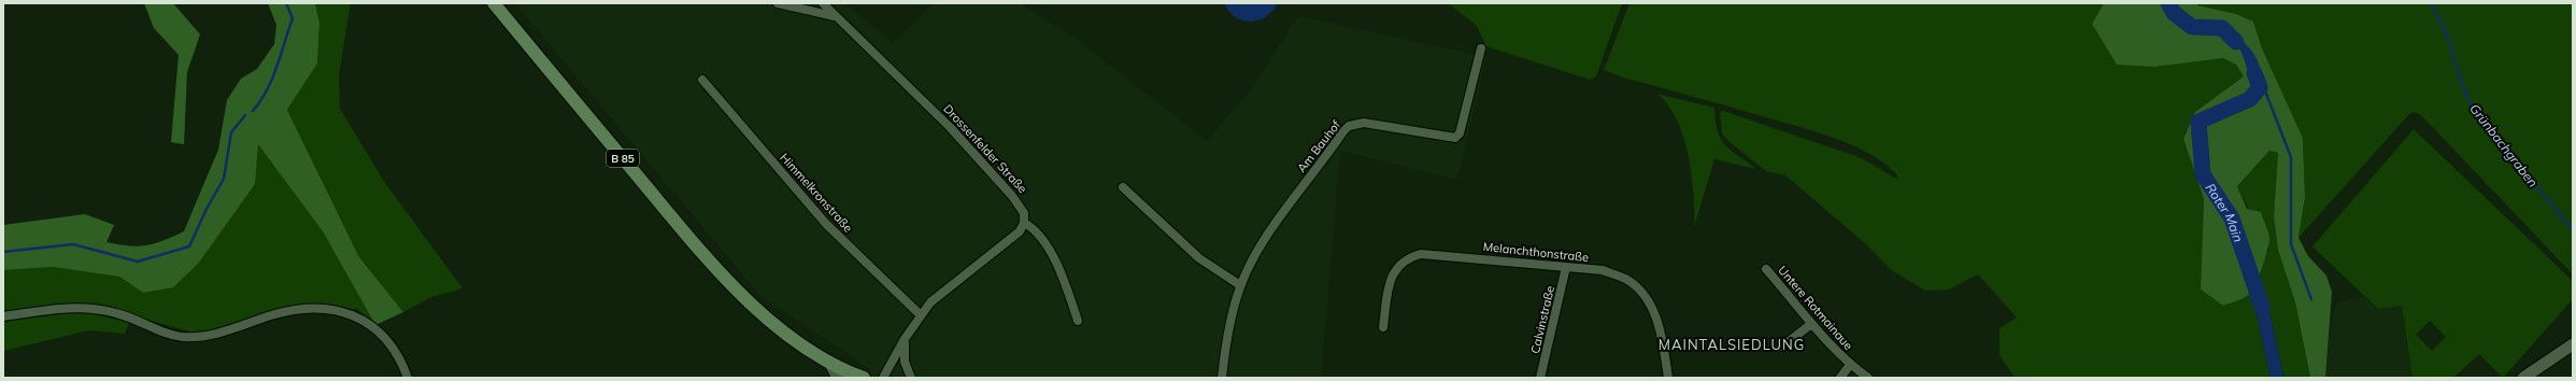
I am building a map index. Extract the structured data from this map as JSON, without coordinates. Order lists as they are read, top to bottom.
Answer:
{
  "streets": {
    "main road": ["B 85"],
    "street": [
      "Am Bauhof",
      "Drossenfelder Straße",
      "Himmelkronstraße",
      "Melanchthonstraße",
      "Untere Rotmainaue",
      "Calvinstraße"
    ]
  },
  "crossings": [
    ["Melanchthonstraße", "Calvinstraße"]
  ],
  "districts": ["MAINTALSIEDLUNG"],
  "water": ["Grünbachgraben", "Roter Main"]
}
